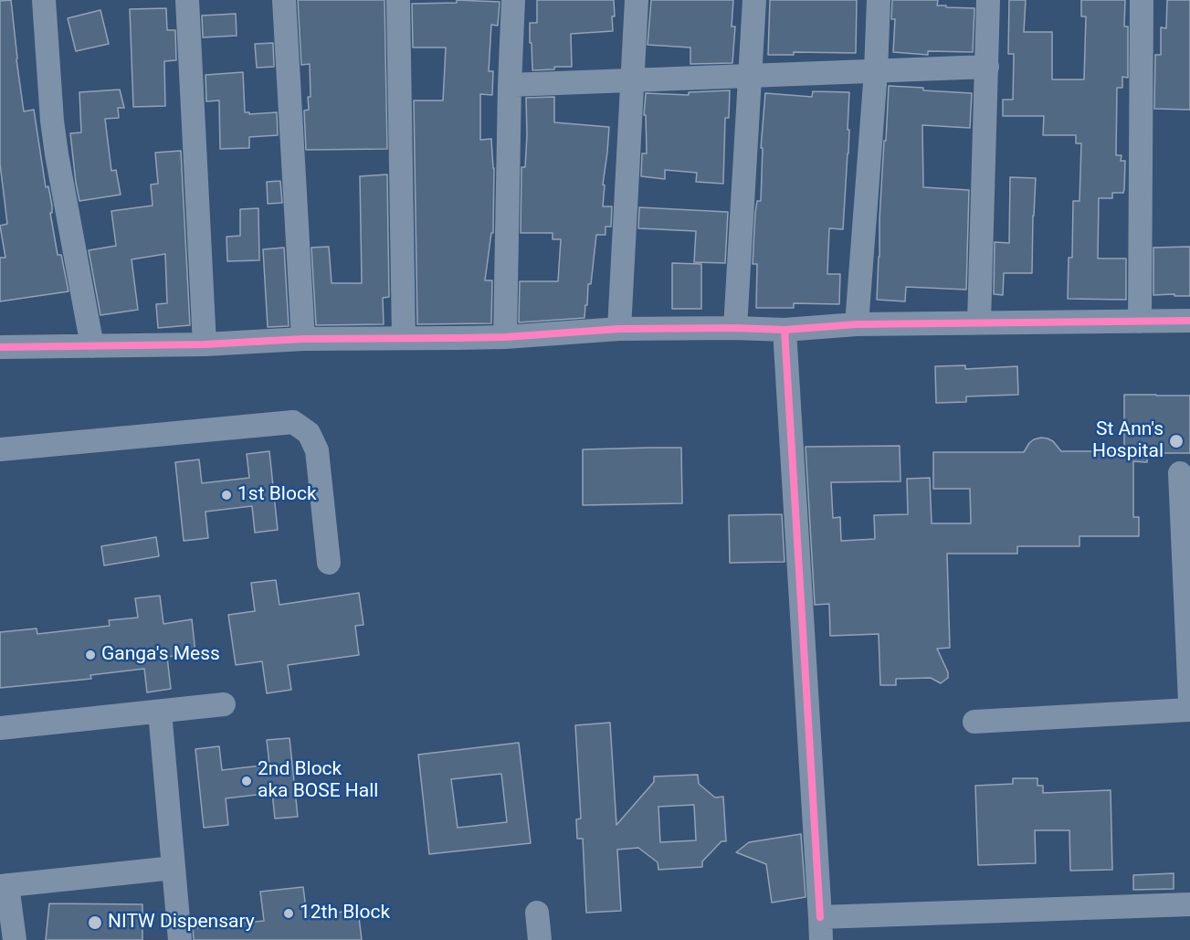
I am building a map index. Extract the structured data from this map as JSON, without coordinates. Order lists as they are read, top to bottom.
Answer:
{
  "places": [
    "St Ann's Hospital",
    "1st Block",
    "Ganga's Mess",
    "2nd Block aka BOSE Hall",
    "12th Block",
    "NITW Dispensary"
  ]
}
